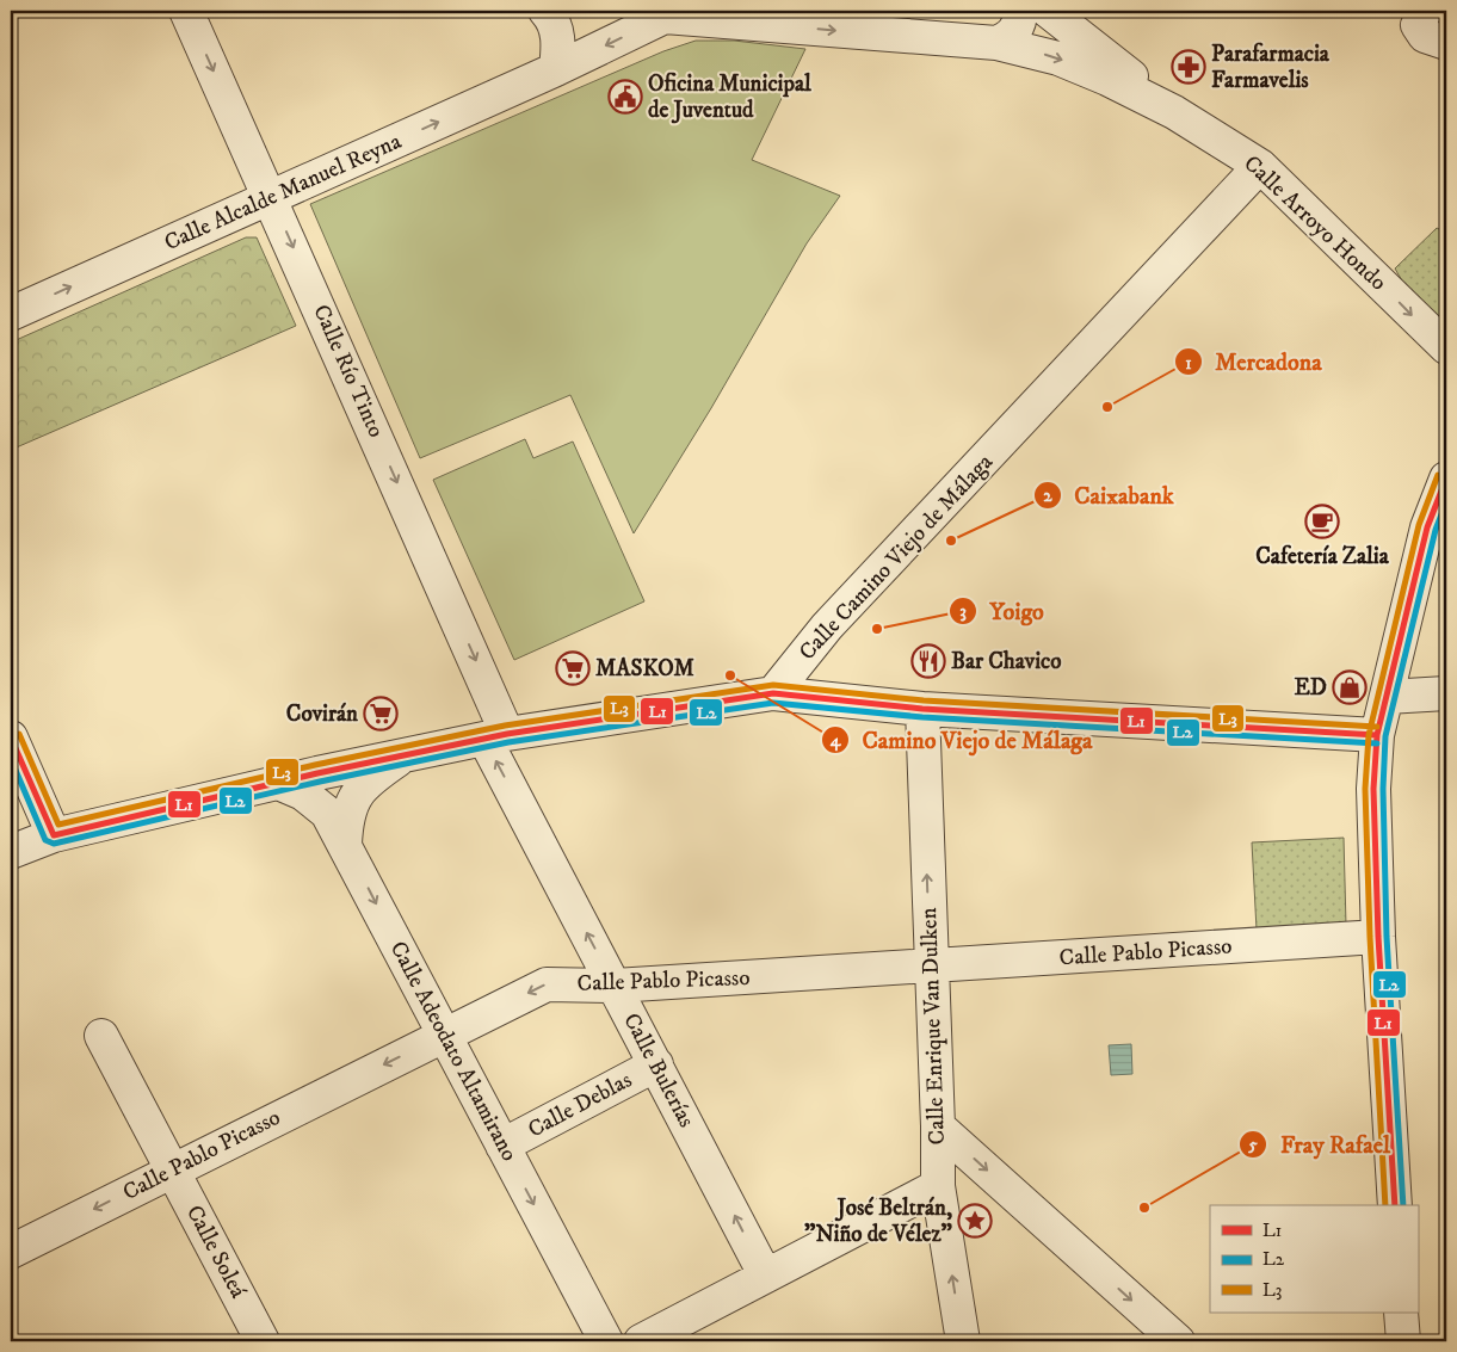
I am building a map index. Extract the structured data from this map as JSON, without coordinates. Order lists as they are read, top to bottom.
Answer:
{
  "streets": {
    "street": [
      "Calle Alcalde Manuel Reyna",
      "Calle Arroyo Hondo",
      "Calle Río Tinto",
      "Calle Camino Viejo de Málaga",
      "Calle Pablo Picasso",
      "Calle Enrique Van Dulken",
      "Calle Adeodato Altamirano",
      "Calle Bulerías",
      "Calle Deblas",
      "Calle Soleá"
    ]
  },
  "crossings": [
    ["Calle Alcalde Manuel Reyna", "Calle Arroyo Hondo"],
    ["Calle Alcalde Manuel Reyna", "Calle Río Tinto"],
    ["Calle Arroyo Hondo", "Calle Camino Viejo de Málaga"],
    ["Calle Río Tinto", "Calle Bulerías"],
    ["Calle Pablo Picasso", "Calle Enrique Van Dulken"],
    ["Calle Pablo Picasso", "Calle Adeodato Altamirano"],
    ["Calle Pablo Picasso", "Calle Bulerías"],
    ["Calle Pablo Picasso", "Calle Soleá"],
    ["Calle Adeodato Altamirano", "Calle Deblas"],
    ["Calle Bulerías", "Calle Deblas"]
  ],
  "one_way": [
    "Calle Alcalde Manuel Reyna",
    "Calle Río Tinto",
    "Calle Enrique Van Dulken",
    "Calle Adeodato Altamirano",
    "Calle Bulerías"
  ],
  "places": {
    "pharmacy": ["Parafarmacia Farmavelis"],
    "public building": ["Oficina Municipal de Juventud"],
    "other": [
      "Mercadona",
      "Caixabank",
      "Yoigo",
      "Camino Viejo de Málaga",
      "Fray Rafael"
    ],
    "cafe": ["Cafetería Zalia"],
    "restaurant": ["Bar Chavico"],
    "supermarket": ["MASKOM", "Covirán"],
    "shop": ["ED"],
    "place": ["José Beltrán, \"Niño de Vélez\""]
  },
  "lines": ["transit line L3", "transit line L1", "transit line L2"],
  "legend": ["L1", "L2", "L3"]
}
